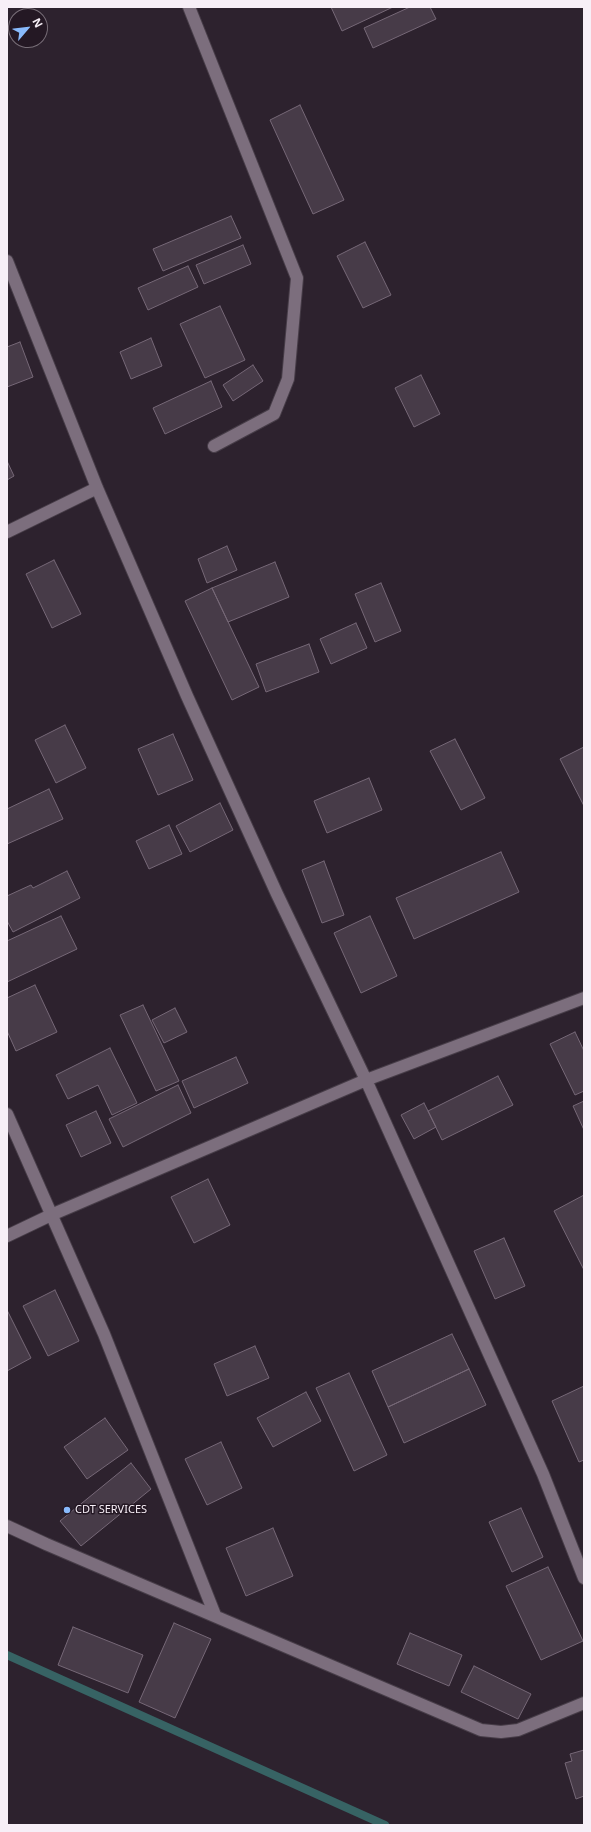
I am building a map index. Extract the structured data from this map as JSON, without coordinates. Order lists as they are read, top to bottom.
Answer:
{
  "places": ["CDT SERVICES"],
  "north": "top right"
}
